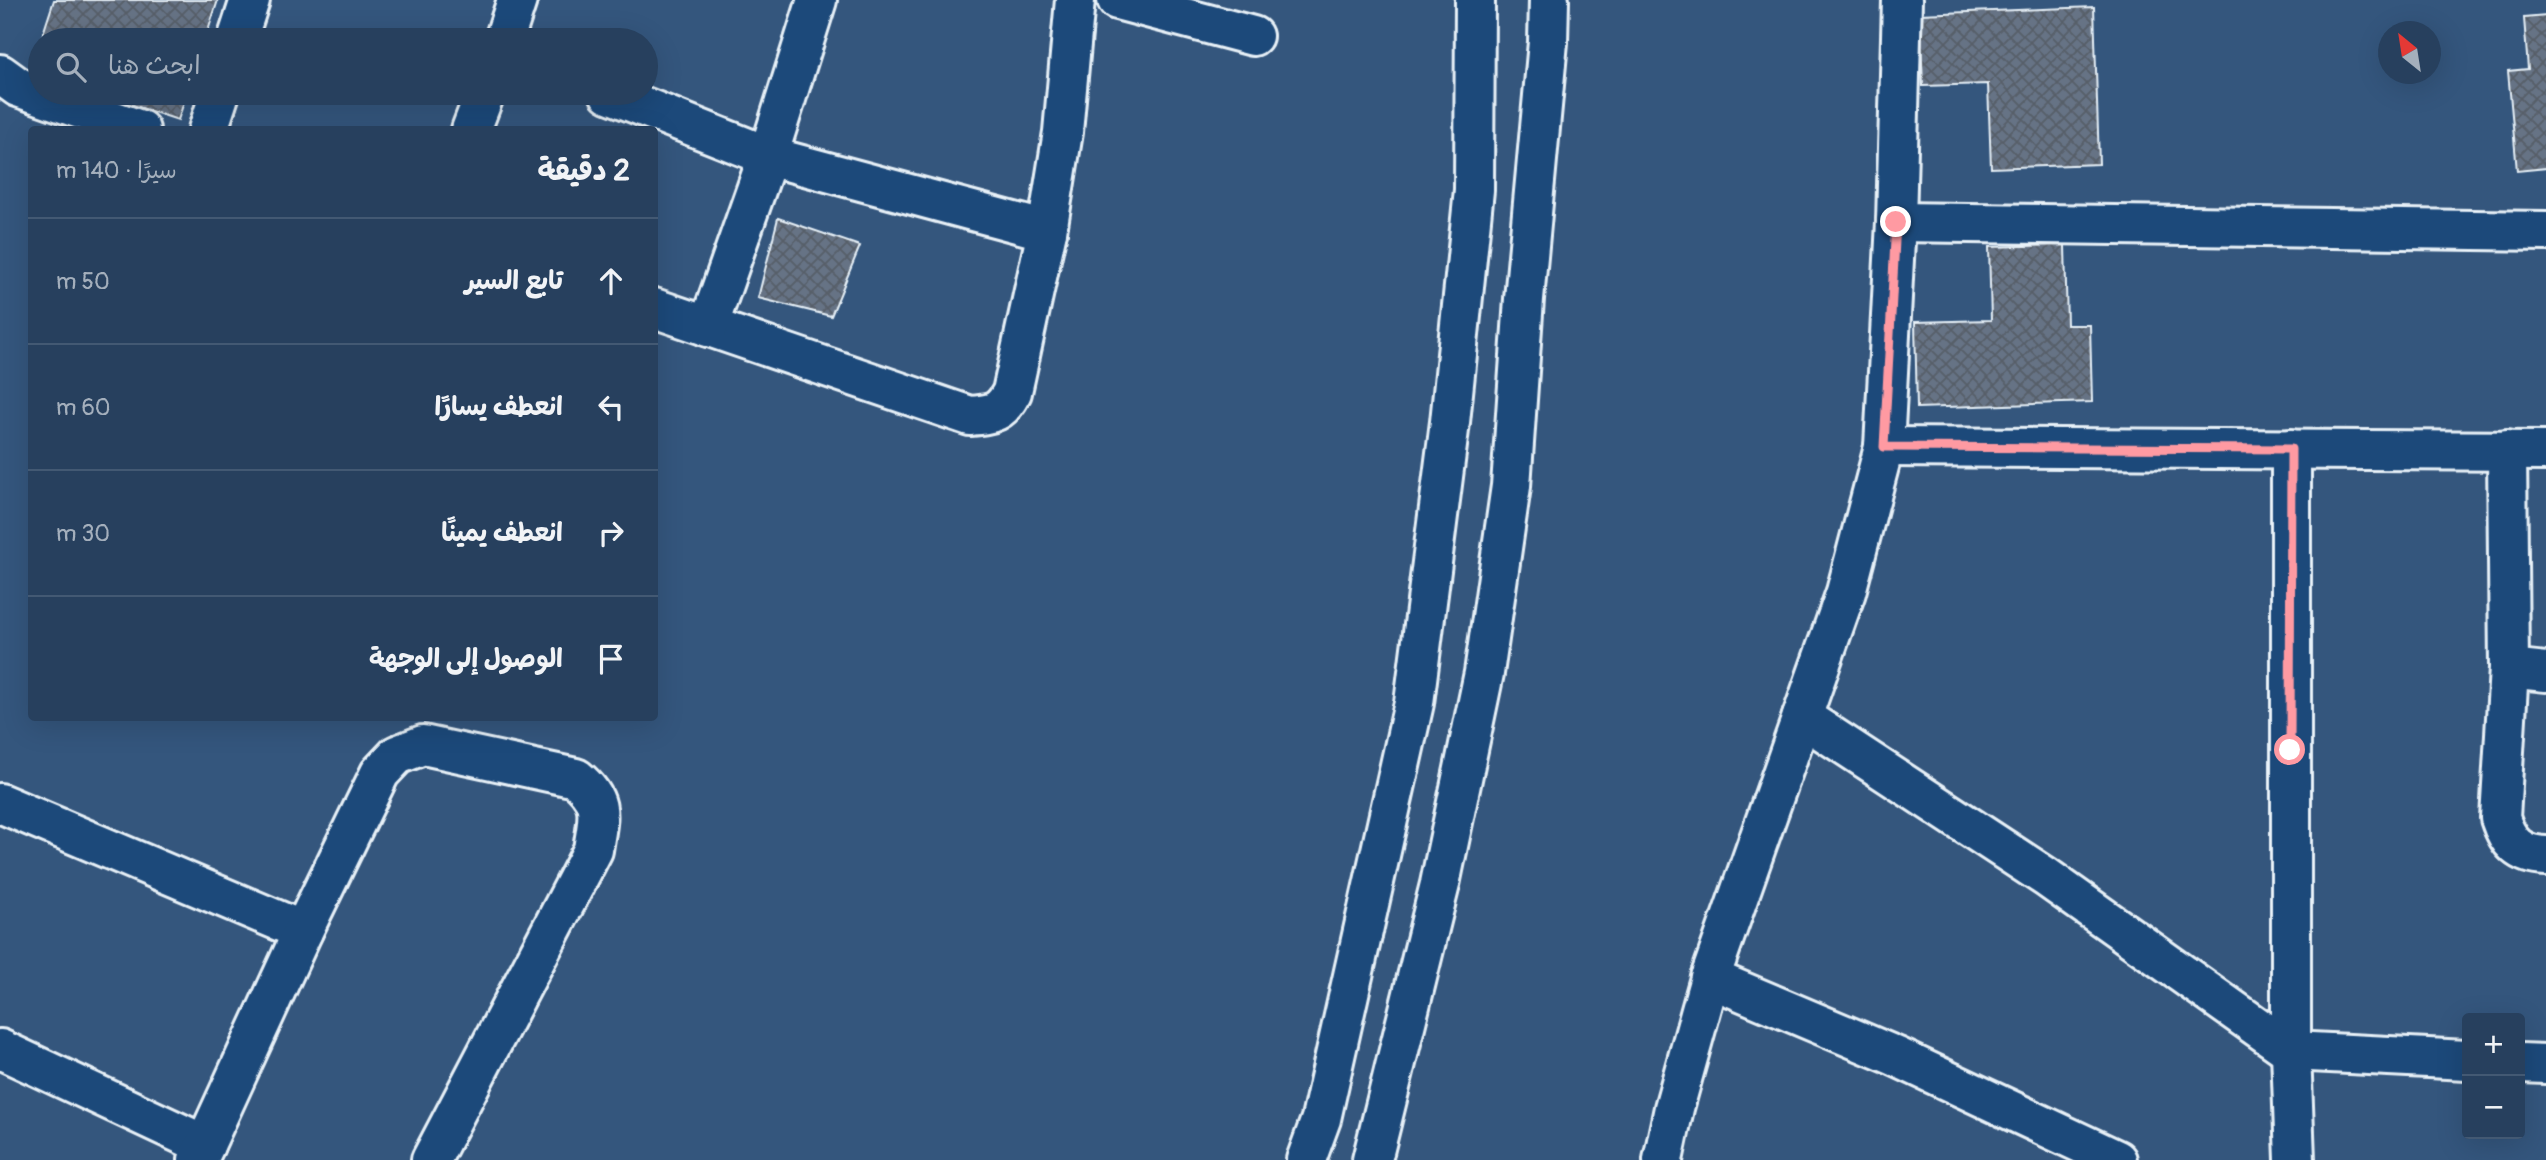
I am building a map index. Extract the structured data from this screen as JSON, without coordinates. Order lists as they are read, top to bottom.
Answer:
{
  "north": "top left",
  "page": {
    "search": "ابحث هنا",
    "heading": ["2 دقيقة", "سيرًا · 140 m"],
    "list": [
      ["تابع السير", "50 m"],
      ["انعطف يسارًا", "60 m"],
      ["انعطف يمينًا", "30 m"],
      "الوصول إلى الوجهة"
    ],
    "map_buttons": ["+", "−"]
  }
}
